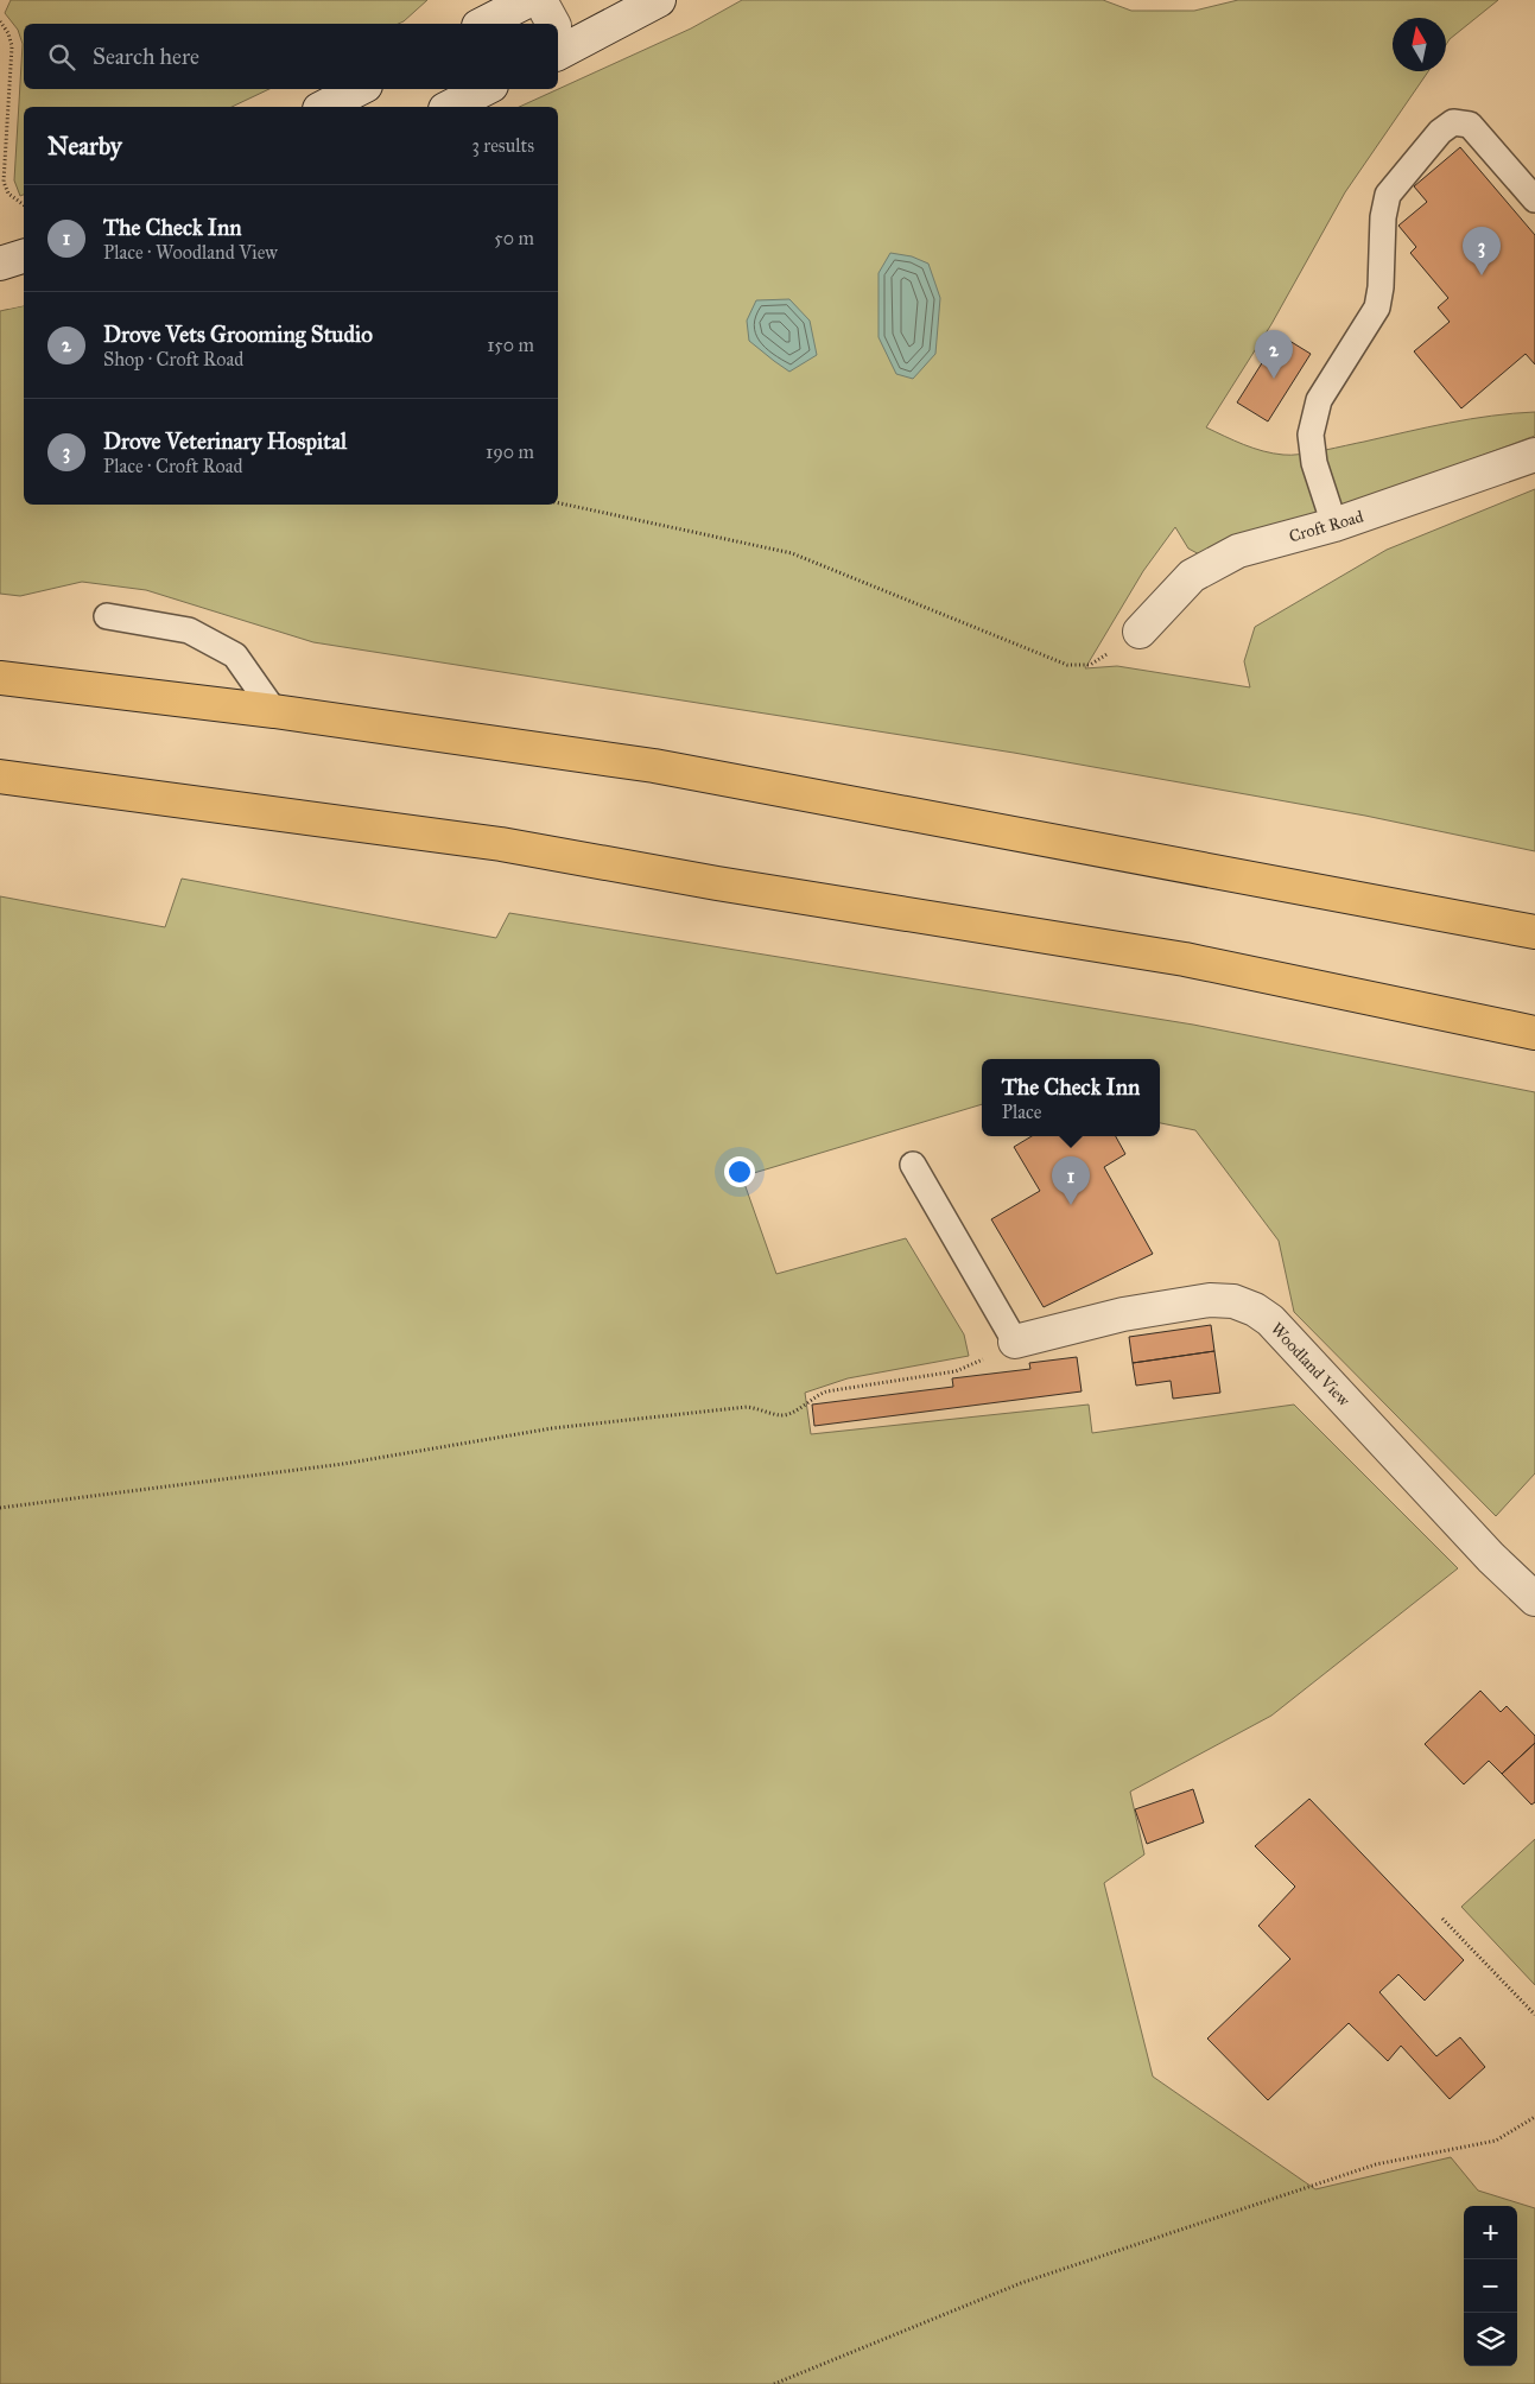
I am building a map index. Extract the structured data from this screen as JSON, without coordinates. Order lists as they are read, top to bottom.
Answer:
{
  "streets": {
    "street": ["Croft Road", "Woodland View"]
  },
  "north": "top",
  "page": {
    "search": "Search here",
    "heading": ["Nearby", "3 results"],
    "list": [
      {
        "mark": "1",
        "name": "The Check Inn",
        "note": "Place · Woodland View",
        "value": "50 m"
      },
      {
        "mark": "2",
        "name": "Drove Vets Grooming Studio",
        "note": "Shop · Croft Road",
        "value": "150 m"
      },
      {
        "mark": "3",
        "name": "Drove Veterinary Hospital",
        "note": "Place · Croft Road",
        "value": "190 m"
      }
    ],
    "pins": ["3", "2", "1"],
    "popup": ["The Check Inn", "Place"],
    "map_buttons": ["+", "−"]
  }
}
